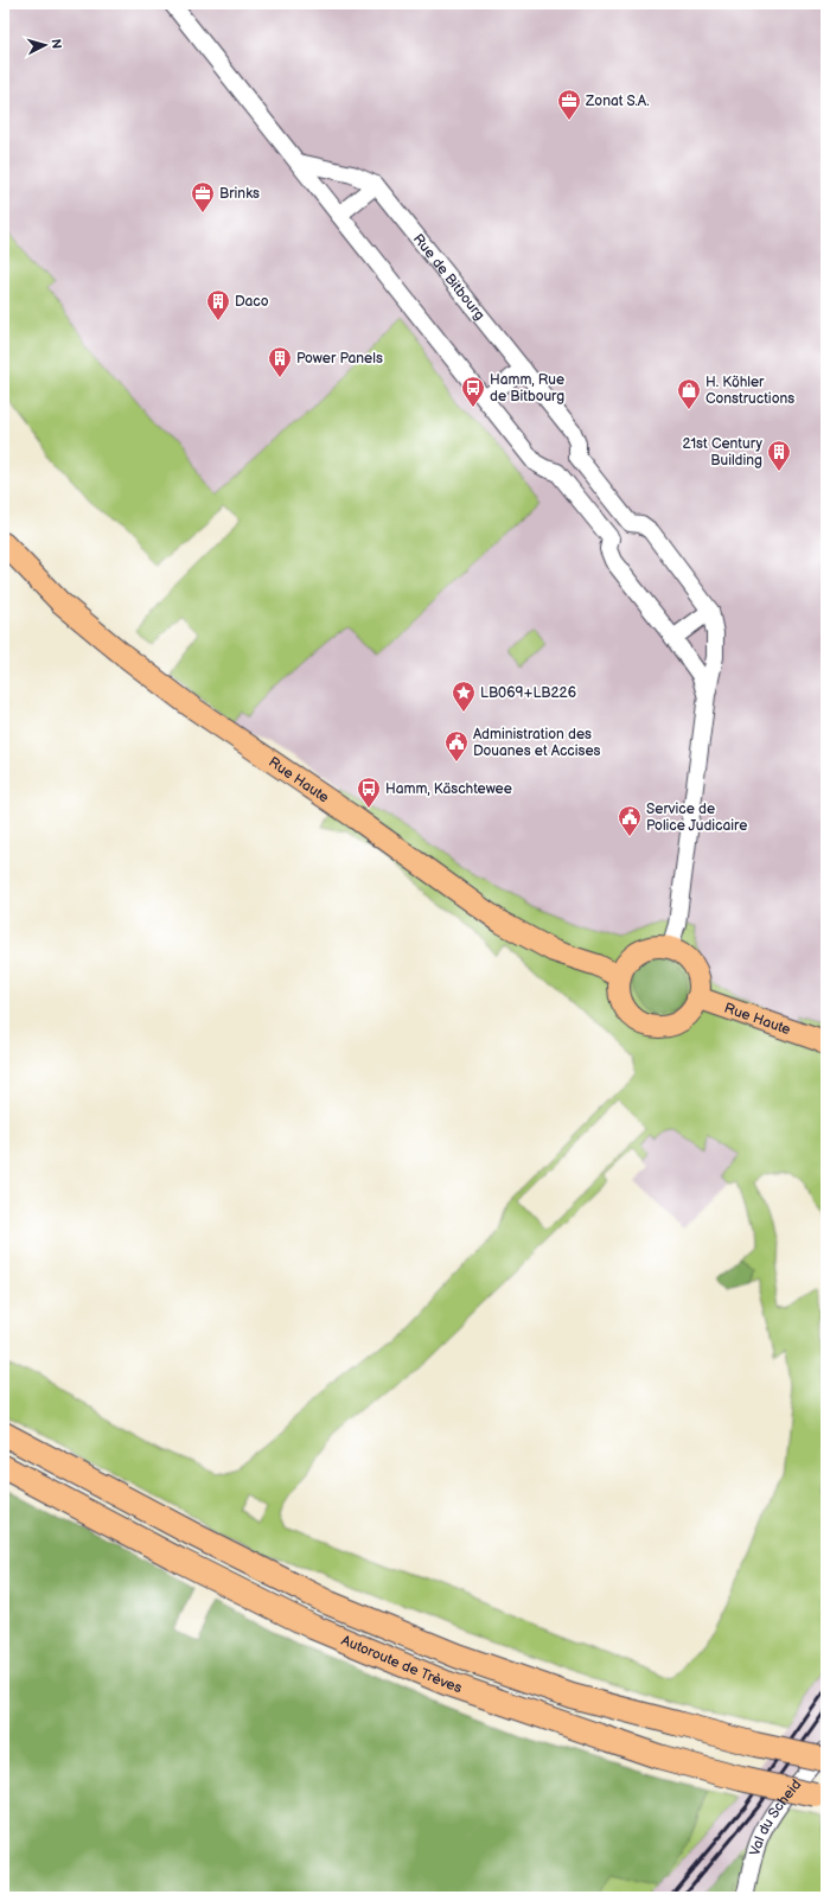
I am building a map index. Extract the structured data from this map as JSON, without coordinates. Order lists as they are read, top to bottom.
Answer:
{
  "streets": {
    "highway": ["Autoroute de Trèves"],
    "main road": ["Rue Haute"],
    "street": ["Rue de Bitbourg", "Val du Scheid"]
  },
  "places": {
    "office": ["Zonat S.A.", "Brinks"],
    "building": ["Daco", "Power Panels", "21st Century Building"],
    "bus stop": ["Hamm, Rue de Bitbourg", "Hamm, Käschtewee"],
    "shop": ["H. Köhler Constructions"],
    "place": ["LB069+LB226"],
    "public building": ["Administration des Douanes et Accises", "Service de Police Judicaire"]
  },
  "north": "right"
}
